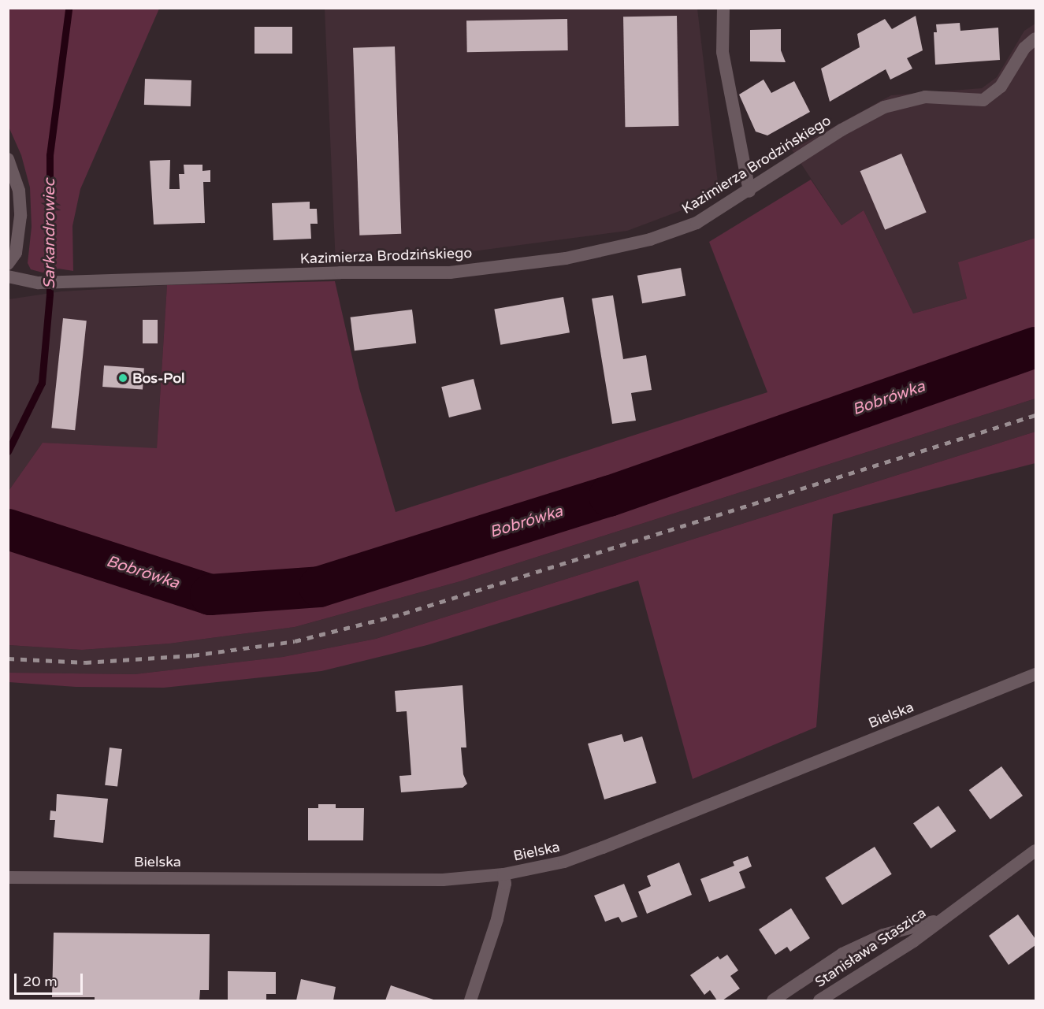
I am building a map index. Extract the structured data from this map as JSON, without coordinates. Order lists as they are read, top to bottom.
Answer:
{
  "streets": {
    "street": ["Kazimierza Brodzińskiego", "Bielska", "Stanisława Staszica"]
  },
  "water": ["Sarkandrowiec", "Bobrówka"],
  "places": ["Bos-Pol"],
  "scale_bar": "20 m"
}
